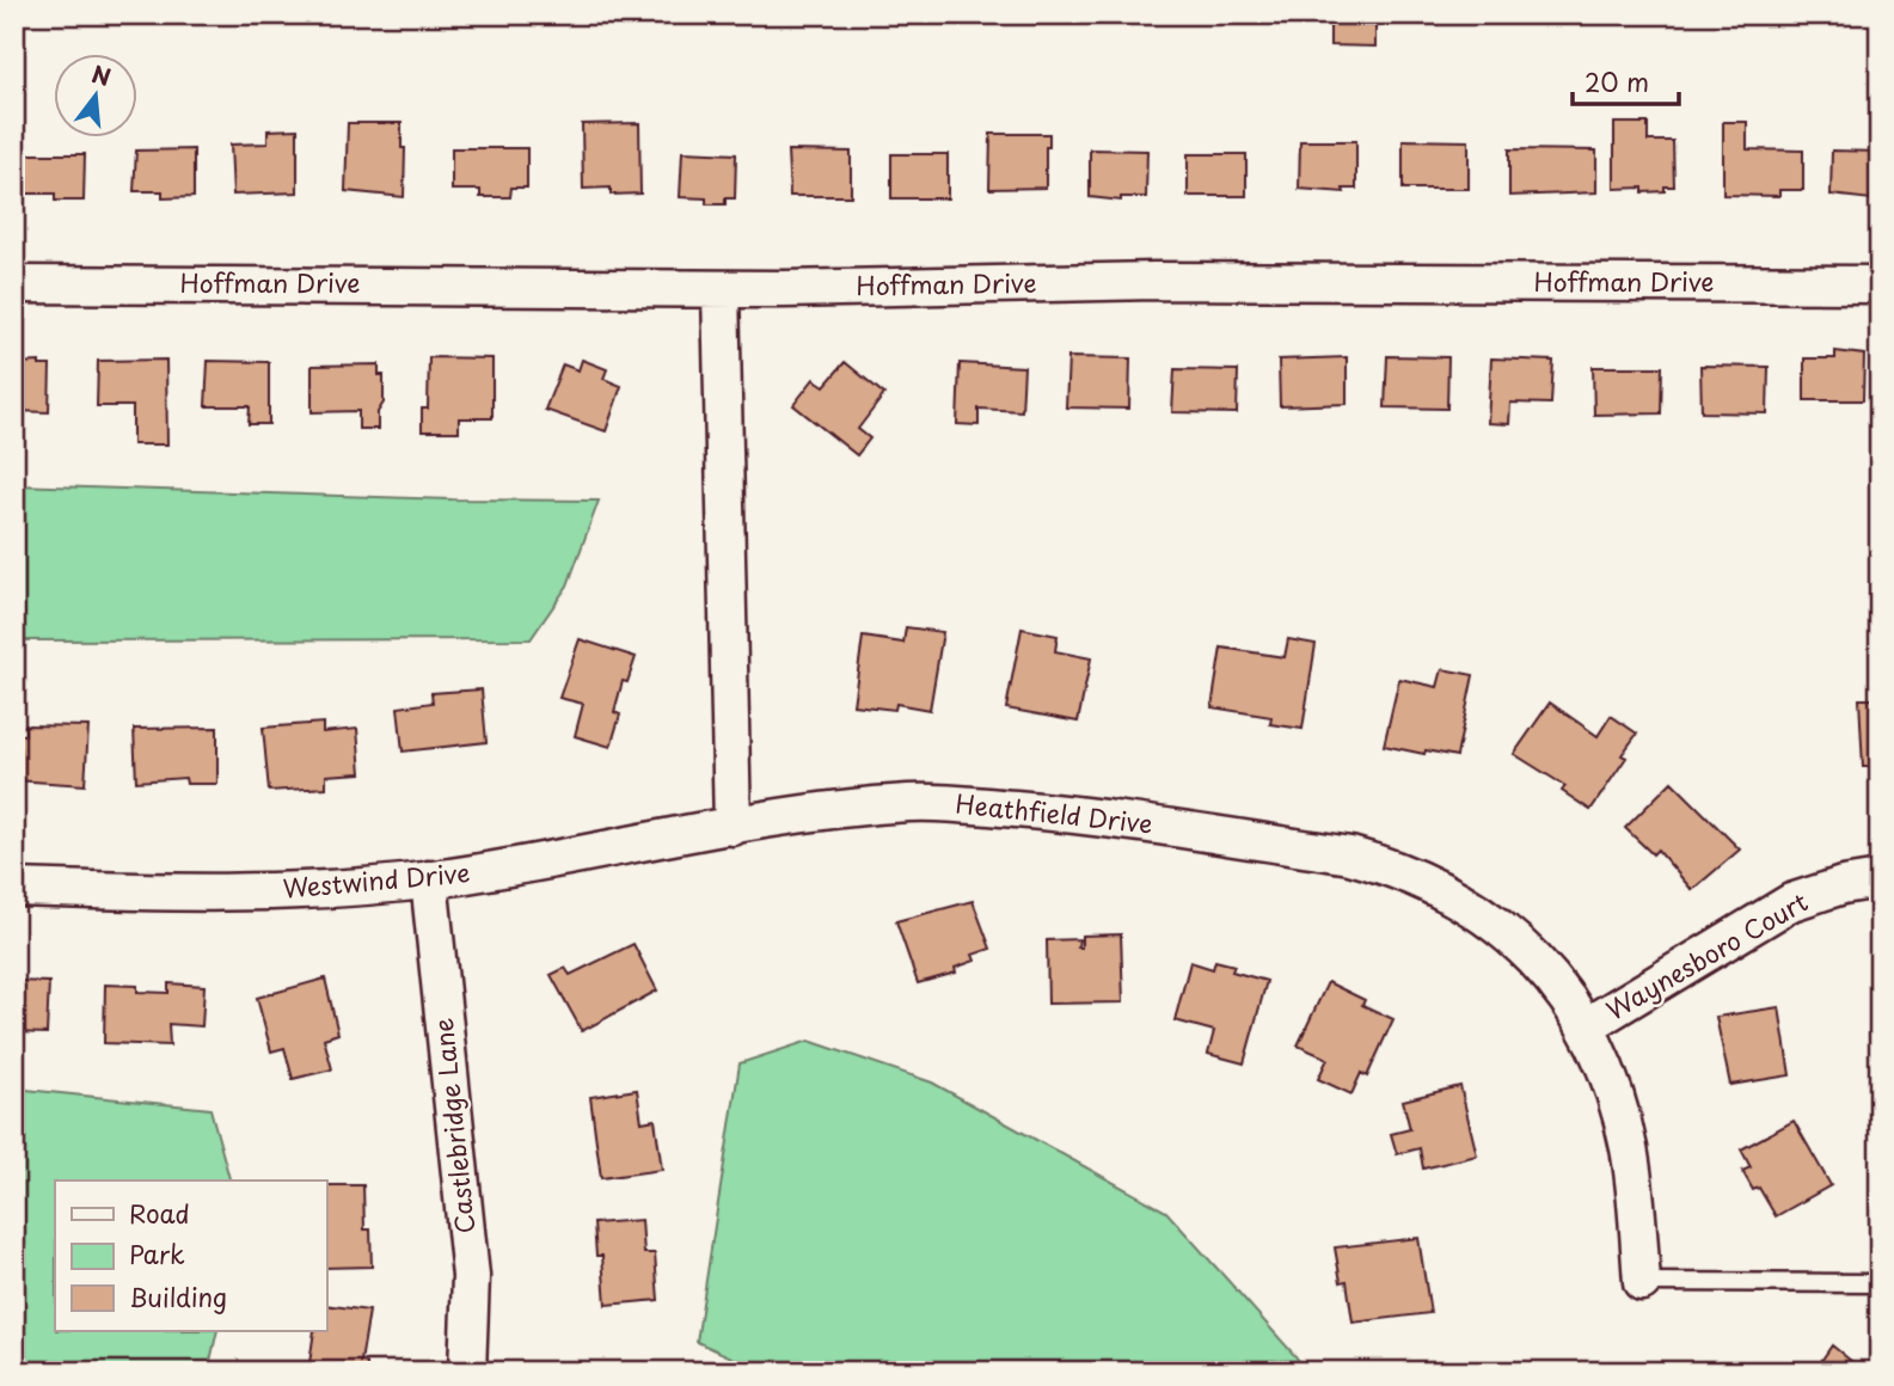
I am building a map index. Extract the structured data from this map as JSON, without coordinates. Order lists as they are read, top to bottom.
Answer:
{
  "streets": {
    "street": [
      "Hoffman Drive",
      "Heathfield Drive",
      "Westwind Drive",
      "Waynesboro Court",
      "Castlebridge Lane"
    ]
  },
  "crossings": [
    ["Heathfield Drive", "Westwind Drive"],
    ["Heathfield Drive", "Waynesboro Court"],
    ["Westwind Drive", "Castlebridge Lane"]
  ],
  "legend": ["Road", "Park", "Building"],
  "scale_bar": "20 m",
  "north": "top"
}
